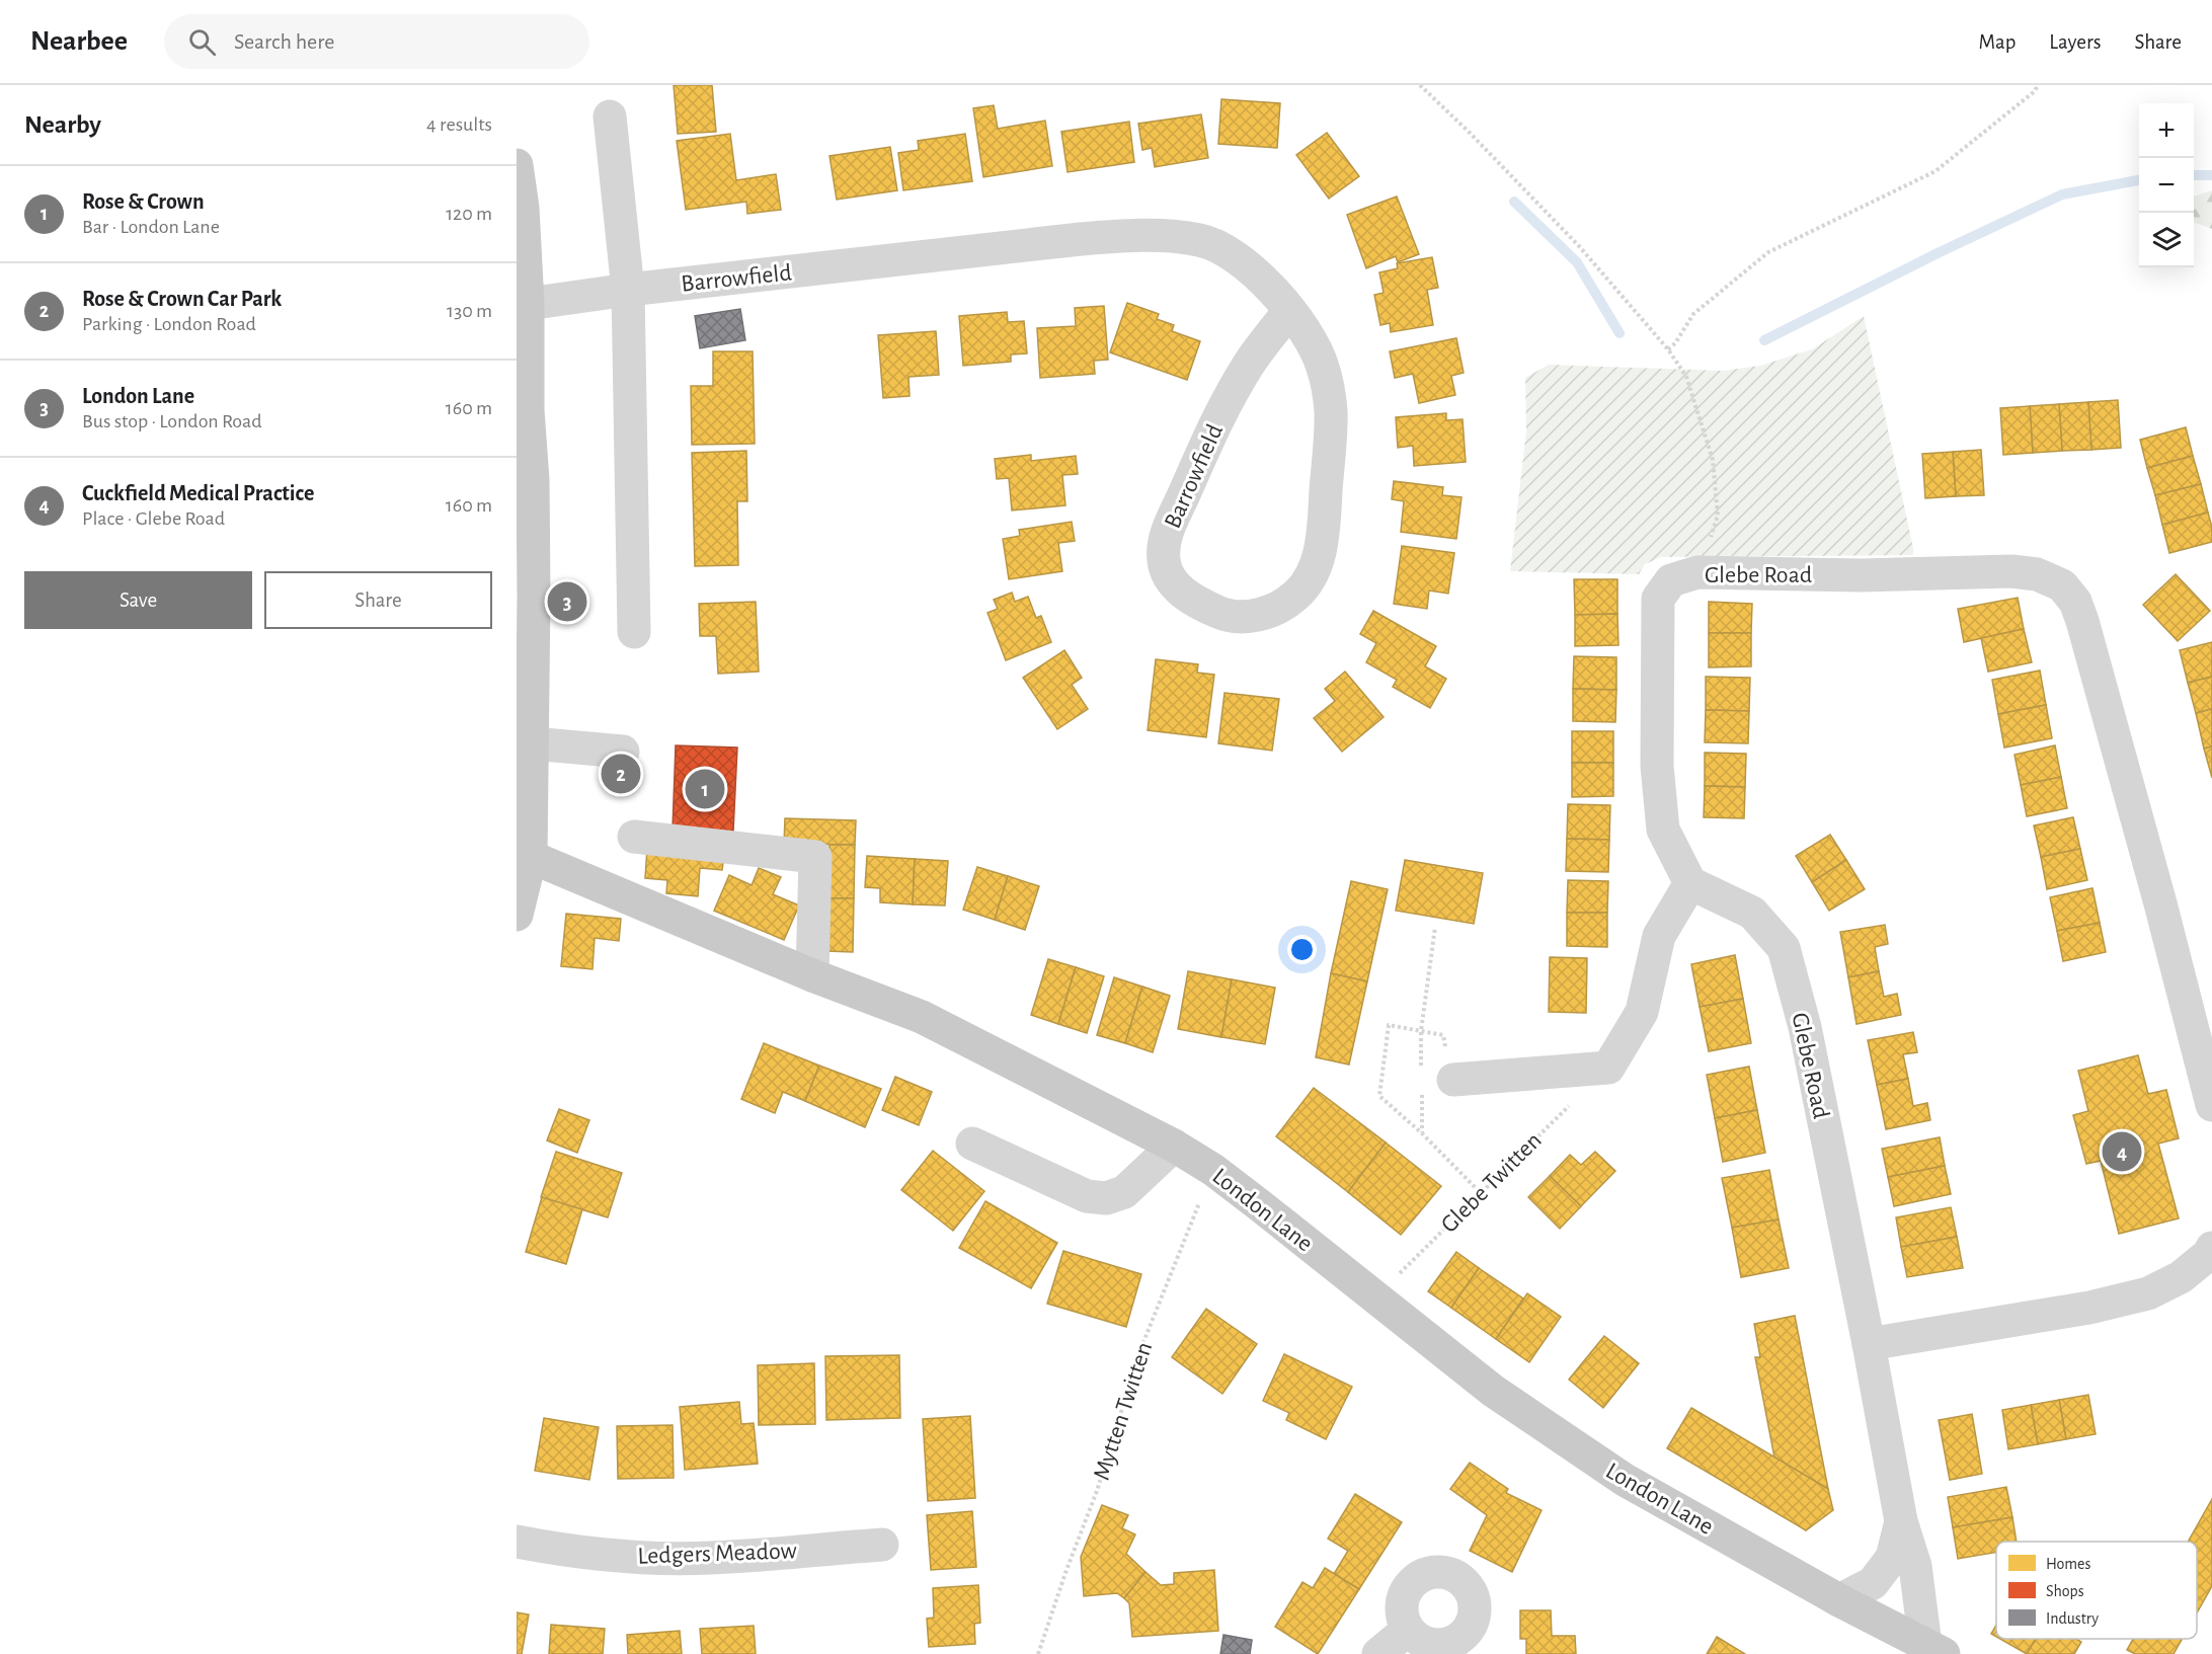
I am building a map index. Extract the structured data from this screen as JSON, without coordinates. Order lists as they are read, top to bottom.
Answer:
{
  "streets": {
    "main road": ["London Lane"],
    "street": ["Barrowfield", "Glebe Road", "Ledgers Meadow"],
    "path": ["Glebe Twitten", "Mytten Twitten"]
  },
  "crossings": [
    ["Glebe Road", "London Lane"],
    ["Glebe Twitten", "London Lane"],
    ["London Lane", "Mytten Twitten"]
  ],
  "legend": ["Homes", "Shops", "Industry"],
  "page": {
    "header": "Nearbee",
    "search": "Search here",
    "nav": ["Map", "Layers", "Share"],
    "heading": ["Nearby", "4 results"],
    "map_buttons": ["+", "−"],
    "list": [
      {
        "mark": "1",
        "name": "Rose & Crown",
        "note": "Bar · London Lane",
        "value": "120 m"
      },
      {
        "mark": "2",
        "name": "Rose & Crown Car Park",
        "note": "Parking · London Road",
        "value": "130 m"
      },
      {
        "mark": "3",
        "name": "London Lane",
        "note": "Bus stop · London Road",
        "value": "160 m"
      },
      {
        "mark": "4",
        "name": "Cuckfield Medical Practice",
        "note": "Place · Glebe Road",
        "value": "160 m"
      }
    ],
    "buttons": ["Save", "Share"],
    "pins": [
      "3",
      "2",
      "1",
      "4"
    ]
  }
}
